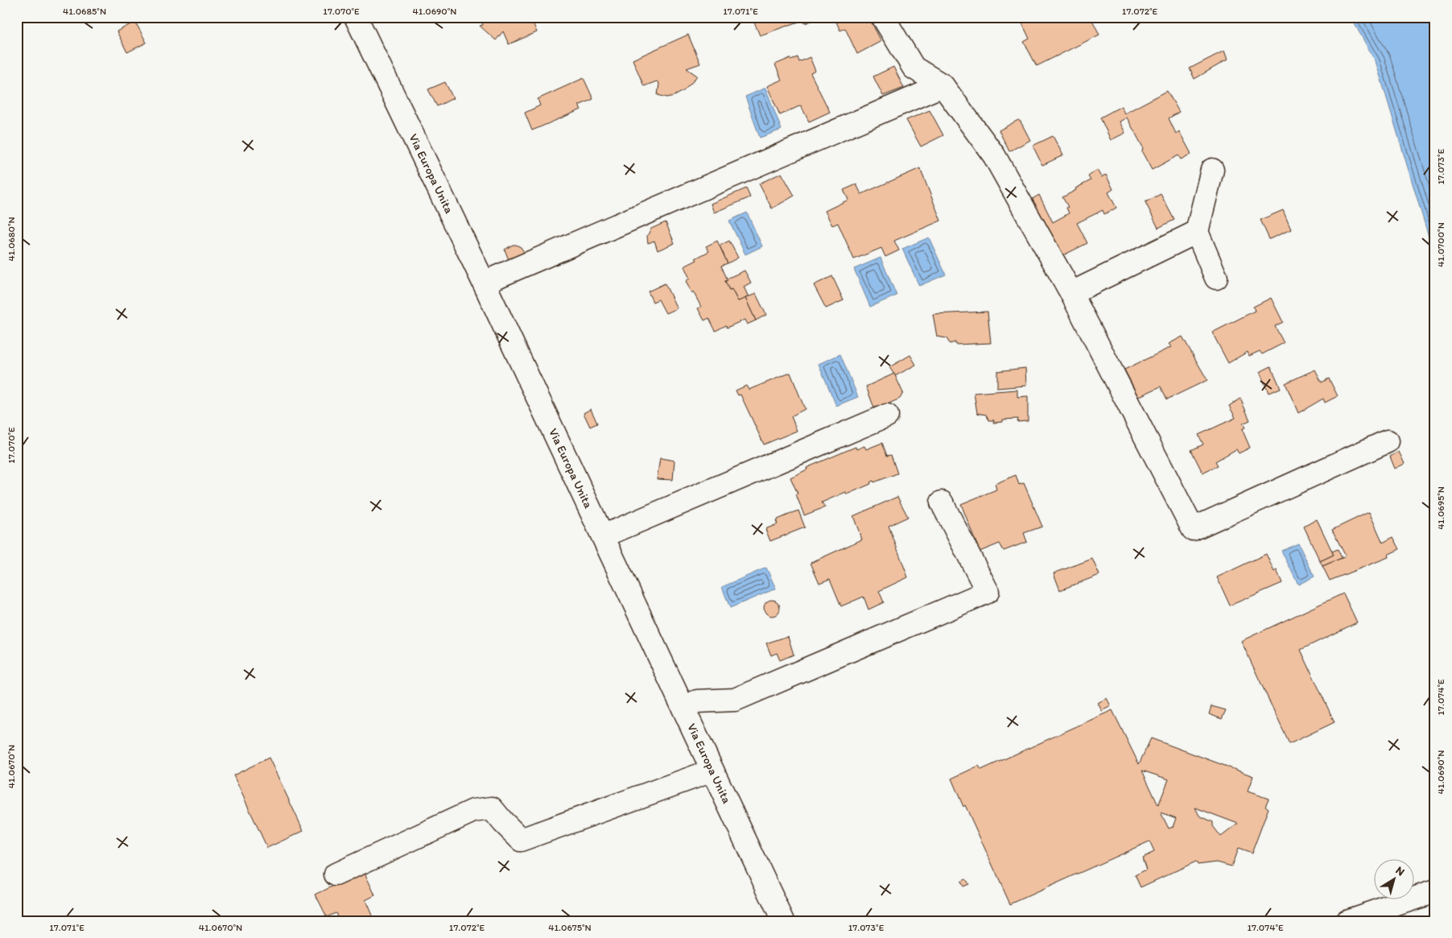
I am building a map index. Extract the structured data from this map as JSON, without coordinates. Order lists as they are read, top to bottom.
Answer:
{
  "streets": {
    "street": ["Via Europa Unita"]
  },
  "north": "top right",
  "coordinates": [
    "41.0685°N",
    "17.070°E",
    "41.0690°N",
    "17.071°E",
    "17.072°E",
    "17.073°E",
    "41.0680°N",
    "41.0700°N",
    "41.0695°N",
    "17.074°E",
    "41.0670°N",
    "41.0675°N"
  ]
}
